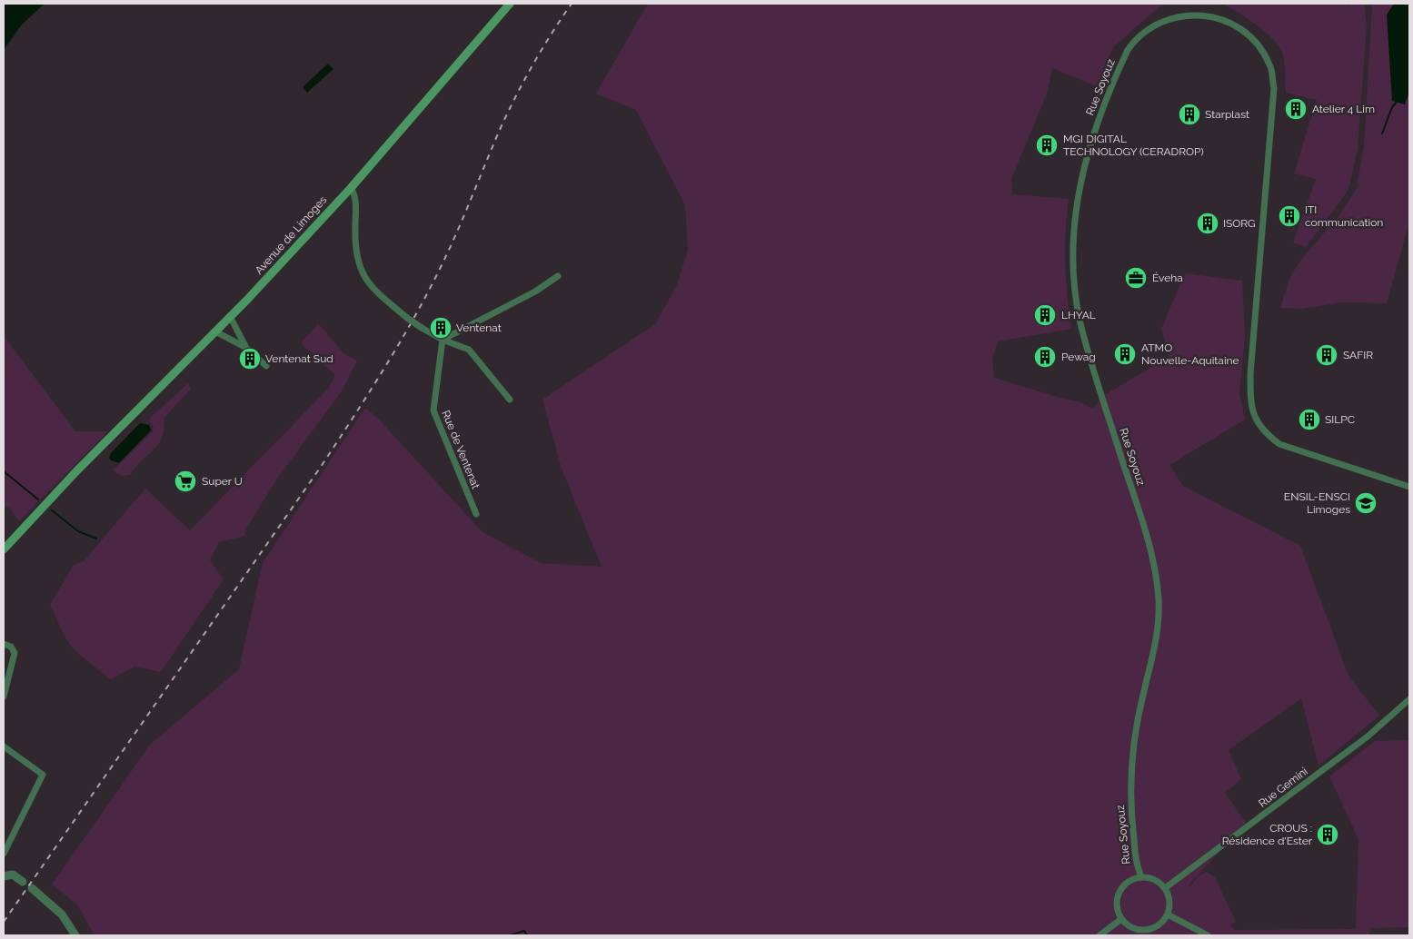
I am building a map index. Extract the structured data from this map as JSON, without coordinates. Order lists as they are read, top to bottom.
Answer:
{
  "streets": {
    "main road": ["Avenue de Limoges"],
    "street": ["Rue Soyouz", "Rue de Ventenat", "Rue Gemini"]
  },
  "crossings": [
    ["Rue Soyouz", "Rue Gemini"]
  ],
  "places": {
    "building": [
      "Atelier 4 Lim",
      "Starplast",
      "MGI DIGITAL TECHNOLOGY (CERADROP)",
      "ITI communication",
      "ISORG",
      "LHYAL",
      "Ventenat",
      "ATMO Nouvelle-Aquitaine",
      "SAFIR",
      "Pewag",
      "Ventenat Sud",
      "SILPC",
      "CROUS : Résidence d'Ester"
    ],
    "office": ["Éveha"],
    "supermarket": ["Super U"],
    "school or university": ["ENSIL-ENSCI Limoges"]
  }
}
